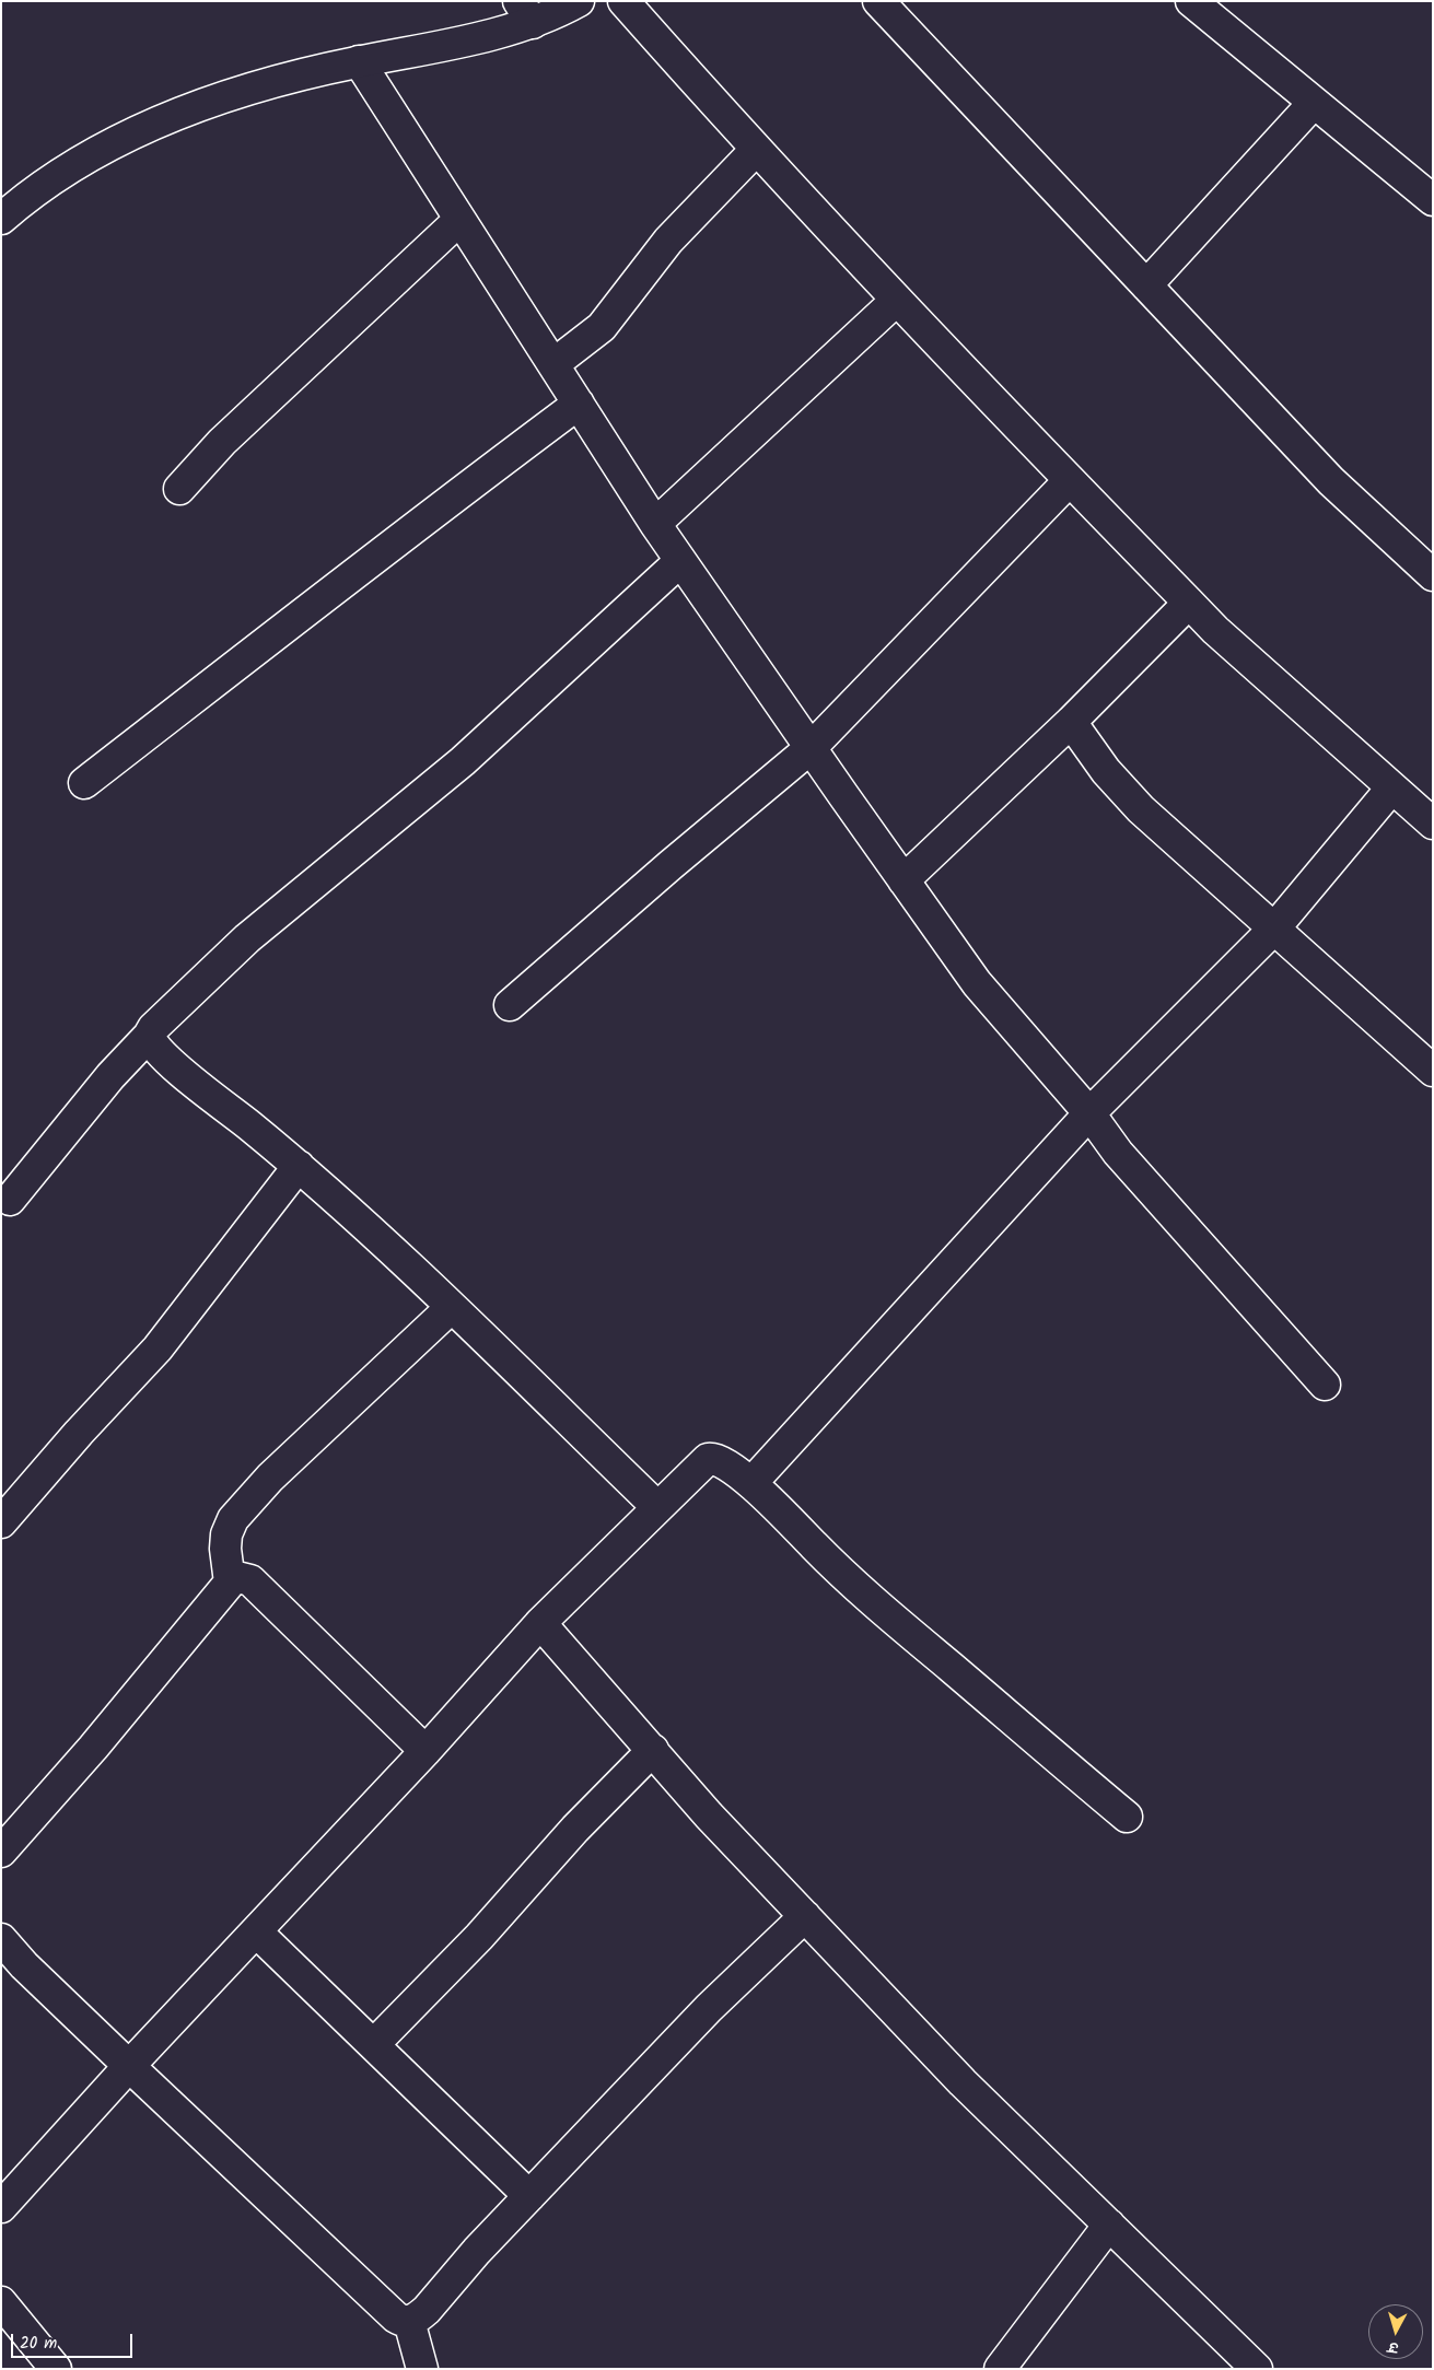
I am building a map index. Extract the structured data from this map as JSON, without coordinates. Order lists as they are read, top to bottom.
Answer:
{
  "scale_bar": "20 m",
  "north": "bottom"
}
